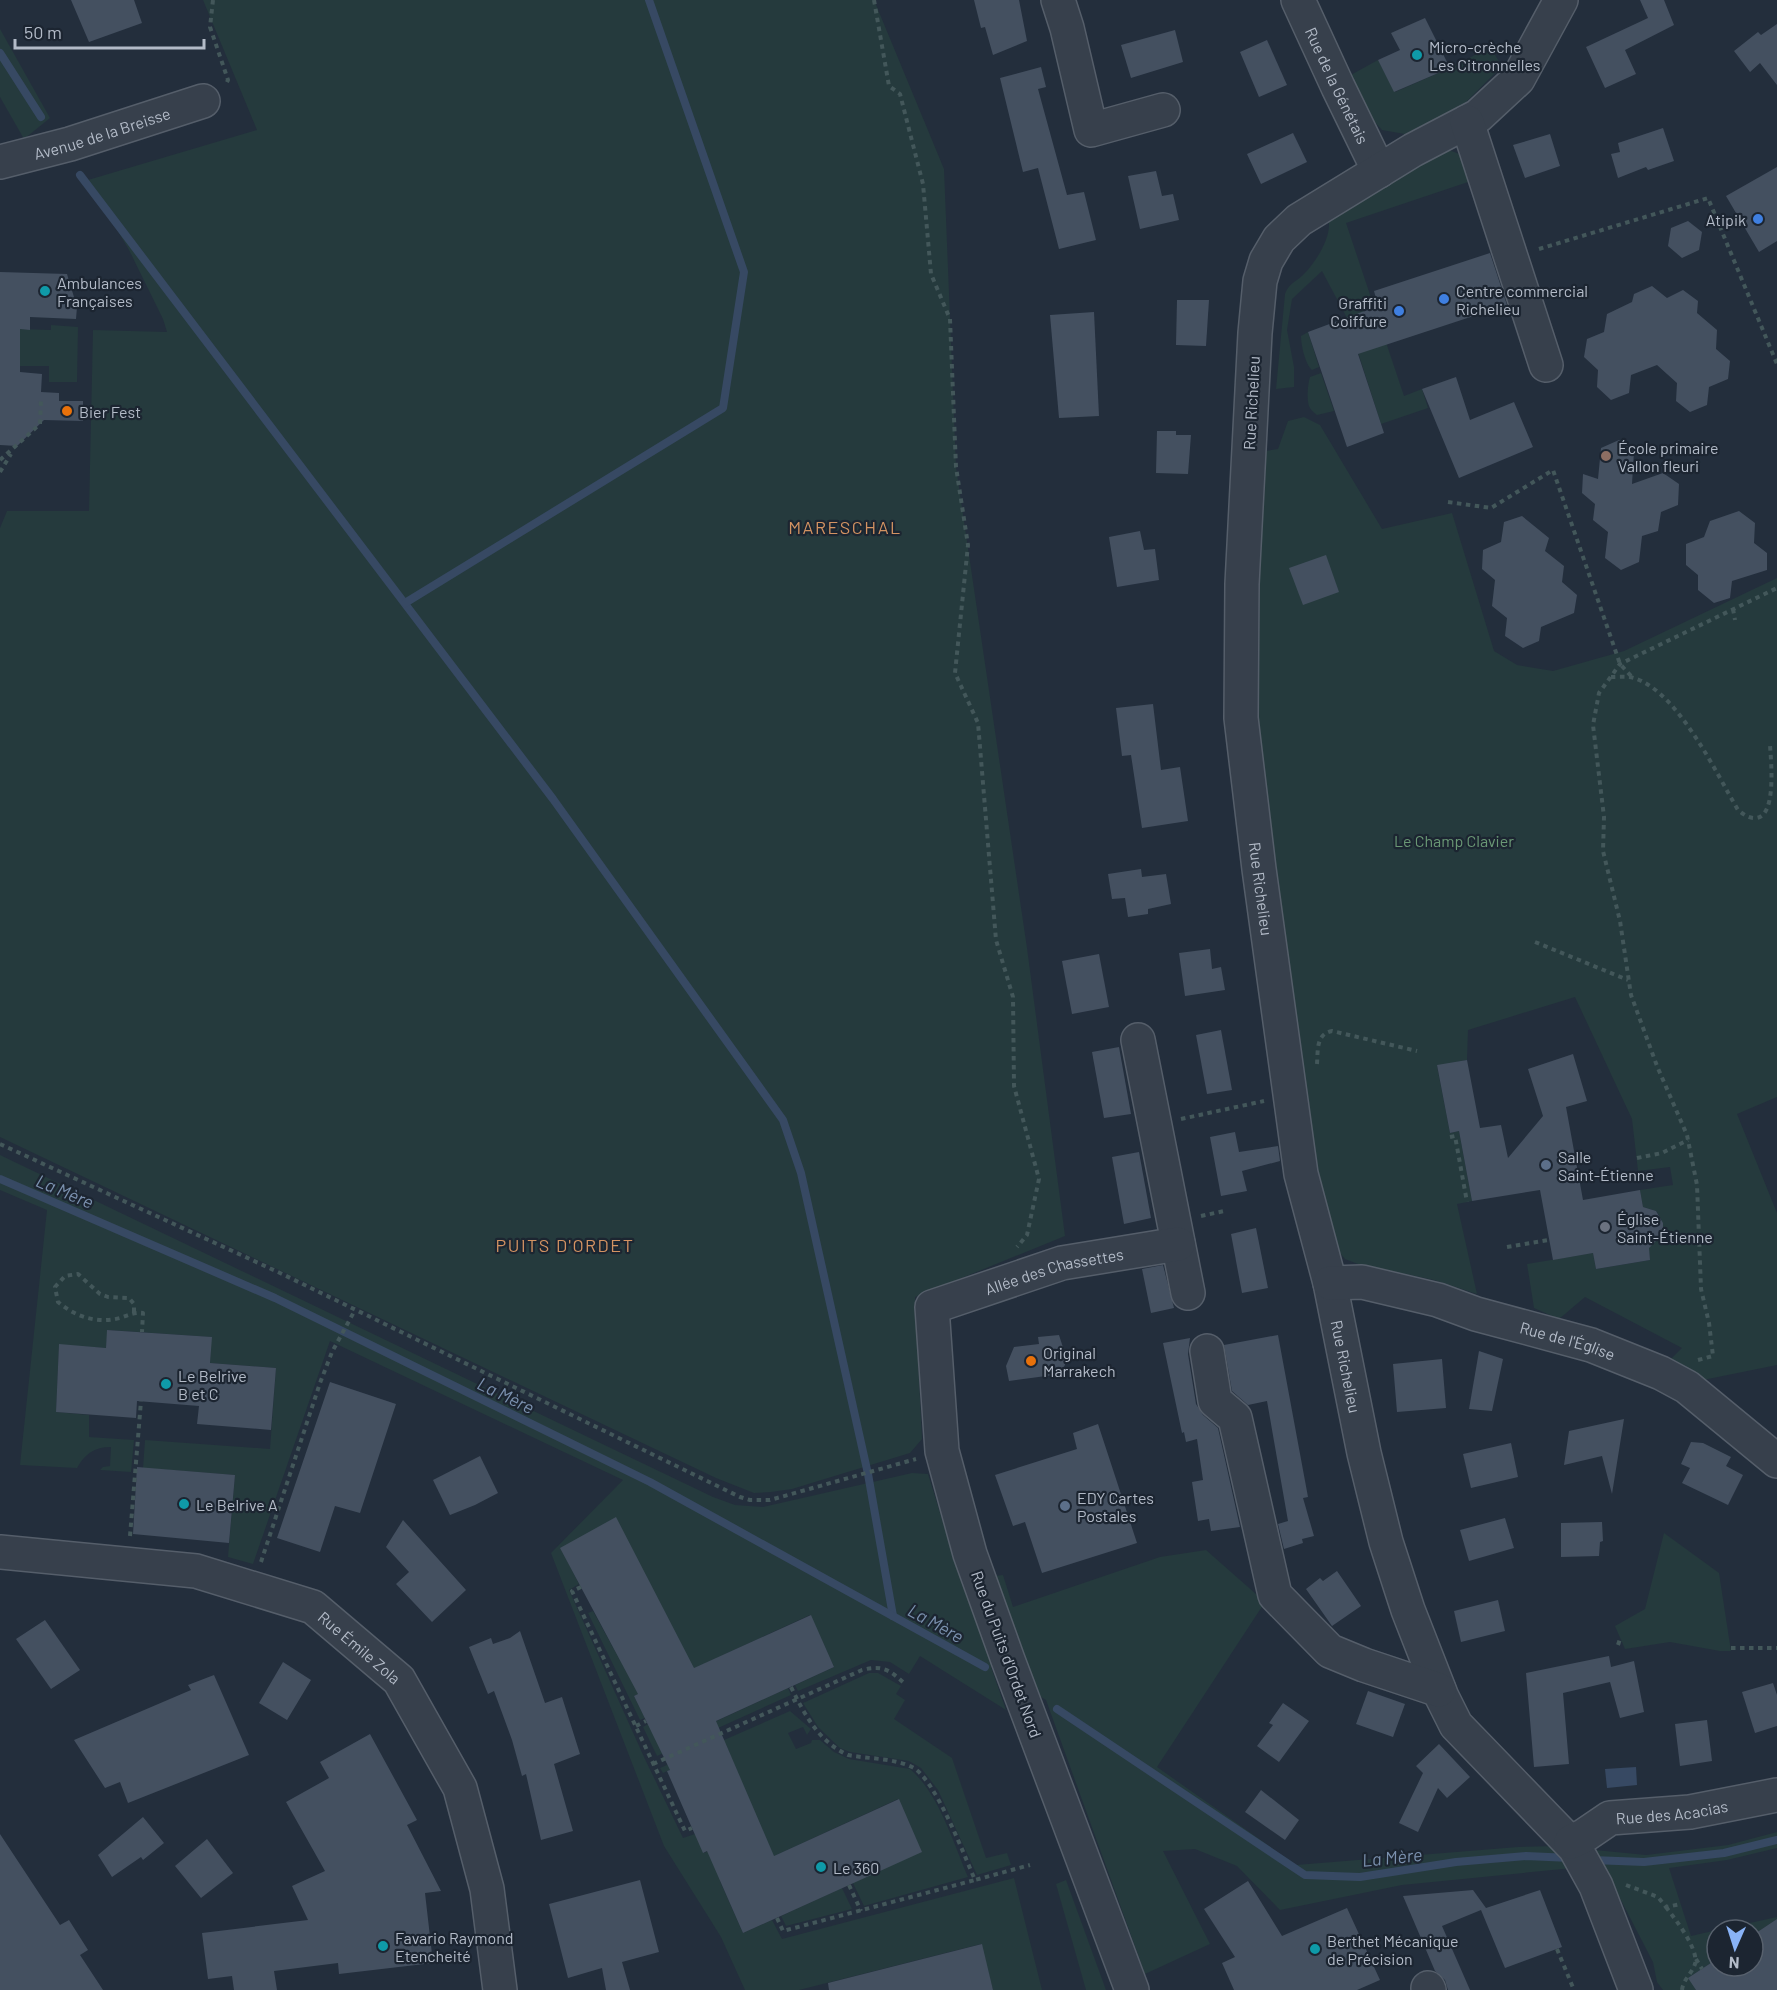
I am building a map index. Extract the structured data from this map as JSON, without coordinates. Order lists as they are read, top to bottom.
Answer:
{
  "streets": {
    "street": [
      "Rue de la Génétais",
      "Avenue de la Breisse",
      "Rue Richelieu",
      "Allée des Chassettes",
      "Rue de l'Église",
      "Rue Émile Zola",
      "Rue du Puits d'Ordet Nord",
      "Rue des Acacias"
    ]
  },
  "crossings": [
    ["Rue de la Génétais", "Rue Richelieu"],
    ["Rue Richelieu", "Rue de l'Église"],
    ["Rue Richelieu", "Rue des Acacias"],
    ["Allée des Chassettes", "Rue du Puits d'Ordet Nord"]
  ],
  "districts": ["MARESCHAL", "PUITS D'ORDET"],
  "water": ["La Mère"],
  "parks": ["Le Champ Clavier"],
  "places": [
    "Micro-crèche Les Citronnelles",
    "Atipik",
    "Ambulances Françaises",
    "Centre commercial Richelieu",
    "Graffiti Coiffure",
    "Bier Fest",
    "École primaire Vallon fleuri",
    "Salle Saint-Étienne",
    "Église Saint-Étienne",
    "Original Marrakech",
    "Le Belrive B et C",
    "Le Belrive A",
    "EDY Cartes Postales",
    "Le 360",
    "Favario Raymond Etencheité",
    "Berthet Mécanique de Précision"
  ],
  "scale_bar": "50 m",
  "north": "bottom"
}
